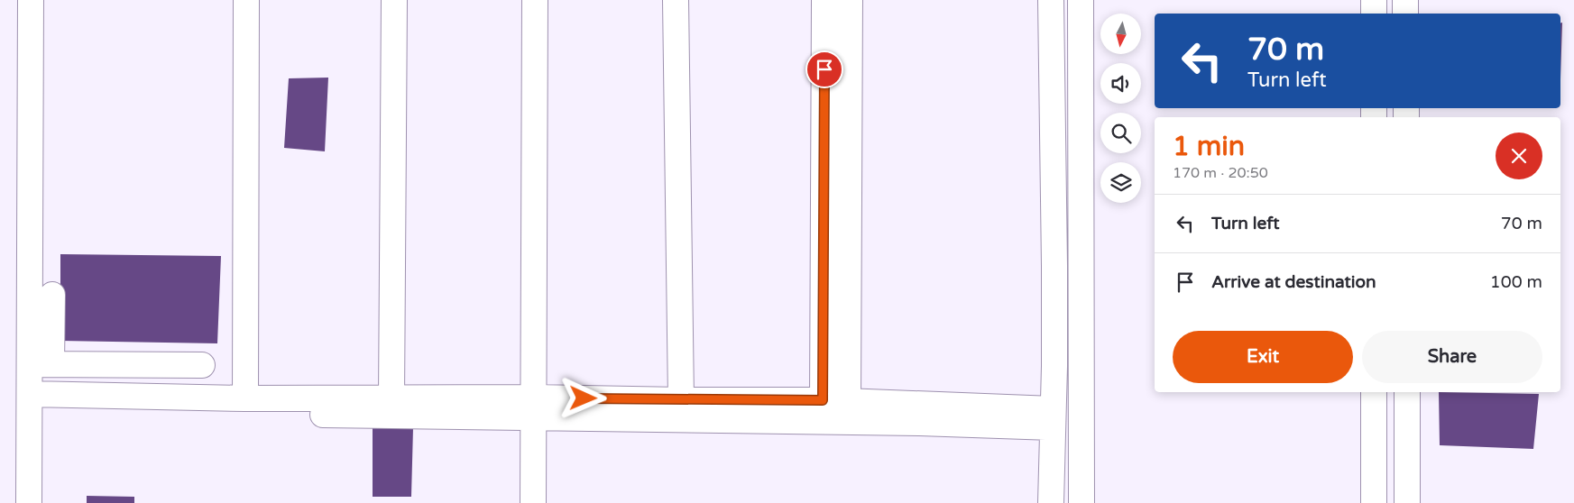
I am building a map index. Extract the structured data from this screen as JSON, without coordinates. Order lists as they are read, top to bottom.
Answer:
{
  "north": "bottom",
  "page": {
    "turn": ["70 m", "Turn left"],
    "heading": ["1 min", "170 m · 20:50"],
    "list": [
      {
        "name": "Turn left",
        "value": "70 m"
      },
      {
        "name": "Arrive at destination",
        "value": "100 m"
      }
    ],
    "buttons": ["Exit", "Share"]
  }
}
